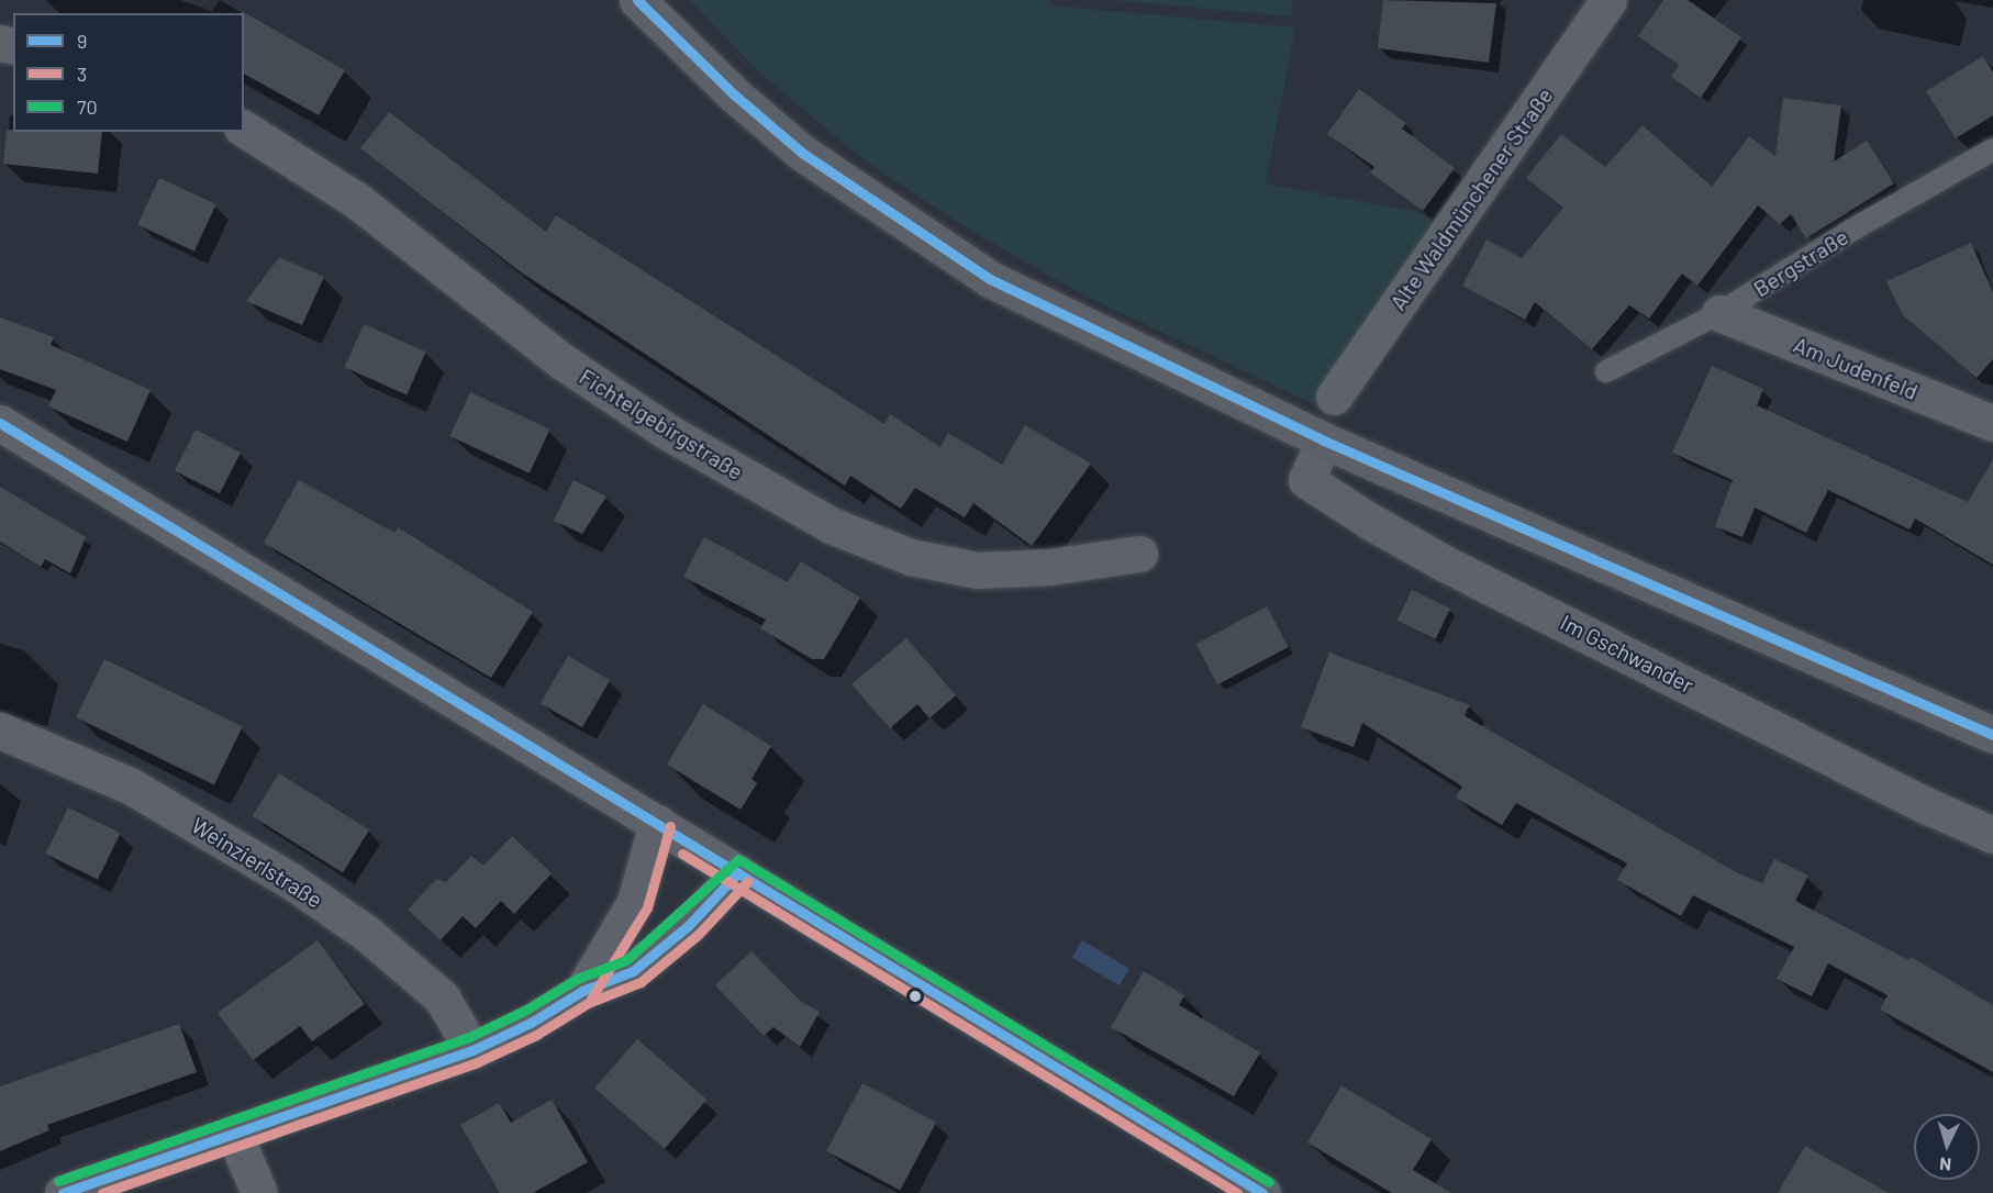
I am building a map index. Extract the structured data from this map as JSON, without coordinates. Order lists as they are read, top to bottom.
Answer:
{
  "streets": {
    "street": [
      "Alte Waldmünchener Straße",
      "Am Judenfeld",
      "Fichtelgebirgstraße",
      "Im Gschwander",
      "Weinzierlstraße"
    ],
    "lane": ["Bergstraße"]
  },
  "crossings": [
    ["Bergstraße", "Am Judenfeld"]
  ],
  "lines": ["transit line 9", "transit line 3", "transit line 70"],
  "legend": ["9", "3", "70"],
  "north": "bottom"
}
